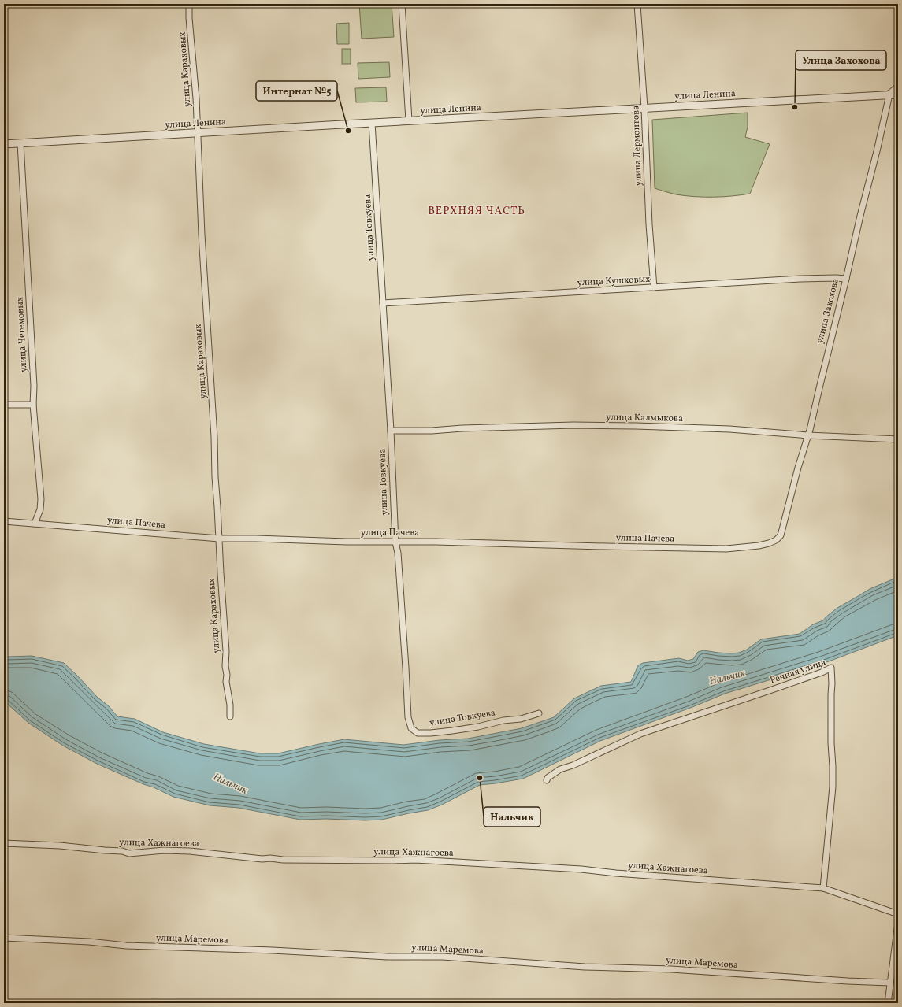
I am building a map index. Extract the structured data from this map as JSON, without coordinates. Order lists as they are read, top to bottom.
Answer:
{
  "streets": {
    "street": [
      "улица Караховых",
      "улица Ленина",
      "улица Лермонтова",
      "улица Товкуева",
      "улица Кушховых",
      "улица Захохова",
      "улица Чегемовых",
      "улица Калмыкова",
      "улица Пачева",
      "Речная улица",
      "улица Хажнагоева",
      "улица Маремова"
    ]
  },
  "crossings": [
    ["улица Караховых", "улица Ленина"],
    ["улица Караховых", "улица Пачева"],
    ["улица Ленина", "улица Лермонтова"],
    ["улица Ленина", "улица Товкуева"],
    ["улица Ленина", "улица Захохова"],
    ["улица Ленина", "улица Чегемовых"],
    ["улица Лермонтова", "улица Кушховых"],
    ["улица Товкуева", "улица Кушховых"],
    ["улица Товкуева", "улица Калмыкова"],
    ["улица Товкуева", "улица Пачева"],
    ["улица Кушховых", "улица Захохова"],
    ["улица Захохова", "улица Калмыкова"],
    ["улица Захохова", "улица Пачева"],
    ["улица Чегемовых", "улица Пачева"],
    ["Речная улица", "улица Хажнагоева"]
  ],
  "districts": ["ВЕРХНЯЯ ЧАСТЬ"],
  "water": ["Нальчик"],
  "places": ["Улица Захохова", "Интернат №5", "Нальчик"]
}
